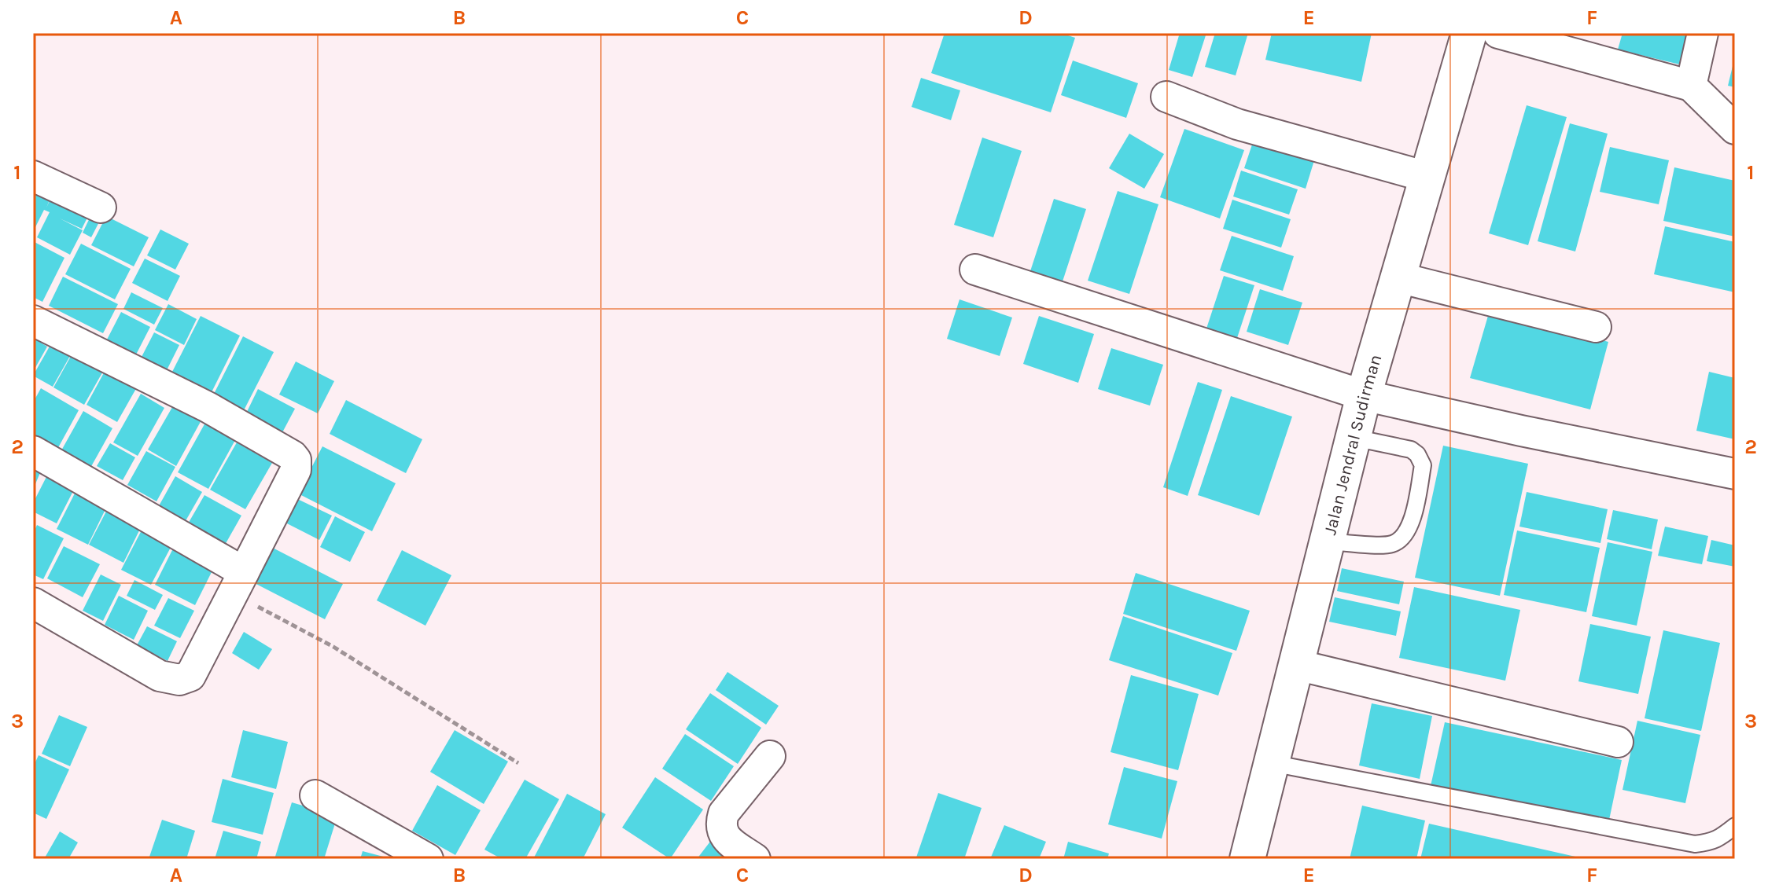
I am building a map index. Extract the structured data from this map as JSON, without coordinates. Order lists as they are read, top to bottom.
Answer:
{
  "streets": {
    "street": ["Jalan Jendral Sudirman"]
  },
  "grid": {
    "columns": [
      "A",
      "B",
      "C",
      "D",
      "E",
      "F"
    ],
    "rows": ["1", "2", "3"]
  }
}
